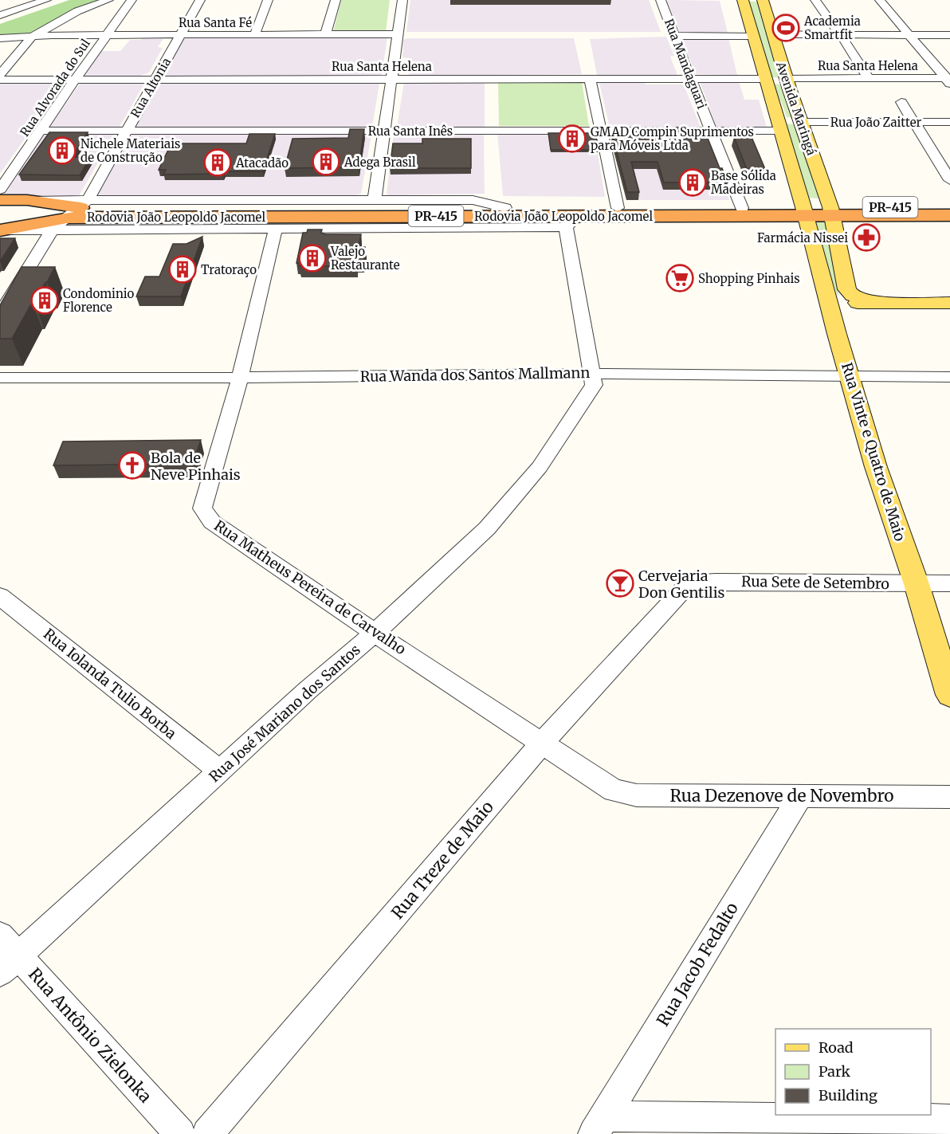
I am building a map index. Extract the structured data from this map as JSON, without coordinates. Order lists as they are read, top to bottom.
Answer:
{
  "streets": {
    "highway": ["PR-415", "Rodovia João Leopoldo Jacomel"],
    "main road": ["Avenida Maringá", "Rua Vinte e Quatro de Maio"],
    "street": [
      "Rua Santa Fé",
      "Rua Mandaguari",
      "Rua Santa Helena",
      "Rua Alvorada do Sul",
      "Rua Altonia",
      "Rua João Zaitter",
      "Rua Santa Inês",
      "Rua Wanda dos Santos Mallmann",
      "Rua Sete de Setembro",
      "Rua Matheus Pereira de Carvalho",
      "Rua Iolanda Tulio Borba",
      "Rua José Mariano dos Santos",
      "Rua Dezenove de Novembro",
      "Rua Treze de Maio",
      "Rua Jacob Fedalto",
      "Rua Antônio Zielonka"
    ]
  },
  "crossings": [
    ["Rua Santa Fé", "Rua Alvorada do Sul"],
    ["Rua Santa Fé", "Rua Altonia"],
    ["Rua Mandaguari", "Rua Santa Helena"],
    ["Rua Mandaguari", "Rua Santa Inês"],
    ["Rua Mandaguari", "Rodovia João Leopoldo Jacomel"],
    ["Rua Santa Helena", "Rua Alvorada do Sul"],
    ["Rua Santa Helena", "Rua Altonia"],
    ["Rua Santa Helena", "Avenida Maringá"],
    ["Rua Alvorada do Sul", "Rua Santa Inês"],
    ["Rua Altonia", "Rua Santa Inês"],
    ["Rua Altonia", "Rodovia João Leopoldo Jacomel"],
    ["Avenida Maringá", "Rua João Zaitter"],
    ["Avenida Maringá", "Rua Santa Inês"],
    ["Avenida Maringá", "Rodovia João Leopoldo Jacomel"],
    ["Avenida Maringá", "Rua Vinte e Quatro de Maio"],
    ["Rodovia João Leopoldo Jacomel", "Rua Vinte e Quatro de Maio"],
    ["Rodovia João Leopoldo Jacomel", "Rua Matheus Pereira de Carvalho"],
    ["Rodovia João Leopoldo Jacomel", "Rua José Mariano dos Santos"],
    ["Rua Wanda dos Santos Mallmann", "Rua Vinte e Quatro de Maio"],
    ["Rua Wanda dos Santos Mallmann", "Rua Matheus Pereira de Carvalho"],
    ["Rua Wanda dos Santos Mallmann", "Rua José Mariano dos Santos"],
    ["Rua Vinte e Quatro de Maio", "Rua Sete de Setembro"],
    ["Rua Sete de Setembro", "Rua Treze de Maio"],
    ["Rua Matheus Pereira de Carvalho", "Rua José Mariano dos Santos"],
    ["Rua Matheus Pereira de Carvalho", "Rua Dezenove de Novembro"],
    ["Rua Matheus Pereira de Carvalho", "Rua Treze de Maio"],
    ["Rua Iolanda Tulio Borba", "Rua José Mariano dos Santos"],
    ["Rua José Mariano dos Santos", "Rua Antônio Zielonka"],
    ["Rua Dezenove de Novembro", "Rua Jacob Fedalto"]
  ],
  "places": {
    "sports": ["Academia Smartfit"],
    "building": [
      "GMAD Compin Suprimentos para Móveis Ltda",
      "Nichele Materiais de Construção",
      "Adega Brasil",
      "Atacadão",
      "Base Sólida Madeiras",
      "Valejo Restaurante",
      "Tratoraço",
      "Condominio Florence"
    ],
    "pharmacy": ["Farmácia Nissei"],
    "supermarket": ["Shopping Pinhais"],
    "church": ["Bola de Neve Pinhais"],
    "bar": ["Cervejaria Don Gentilis"]
  },
  "legend": ["Road", "Park", "Building"]
}
